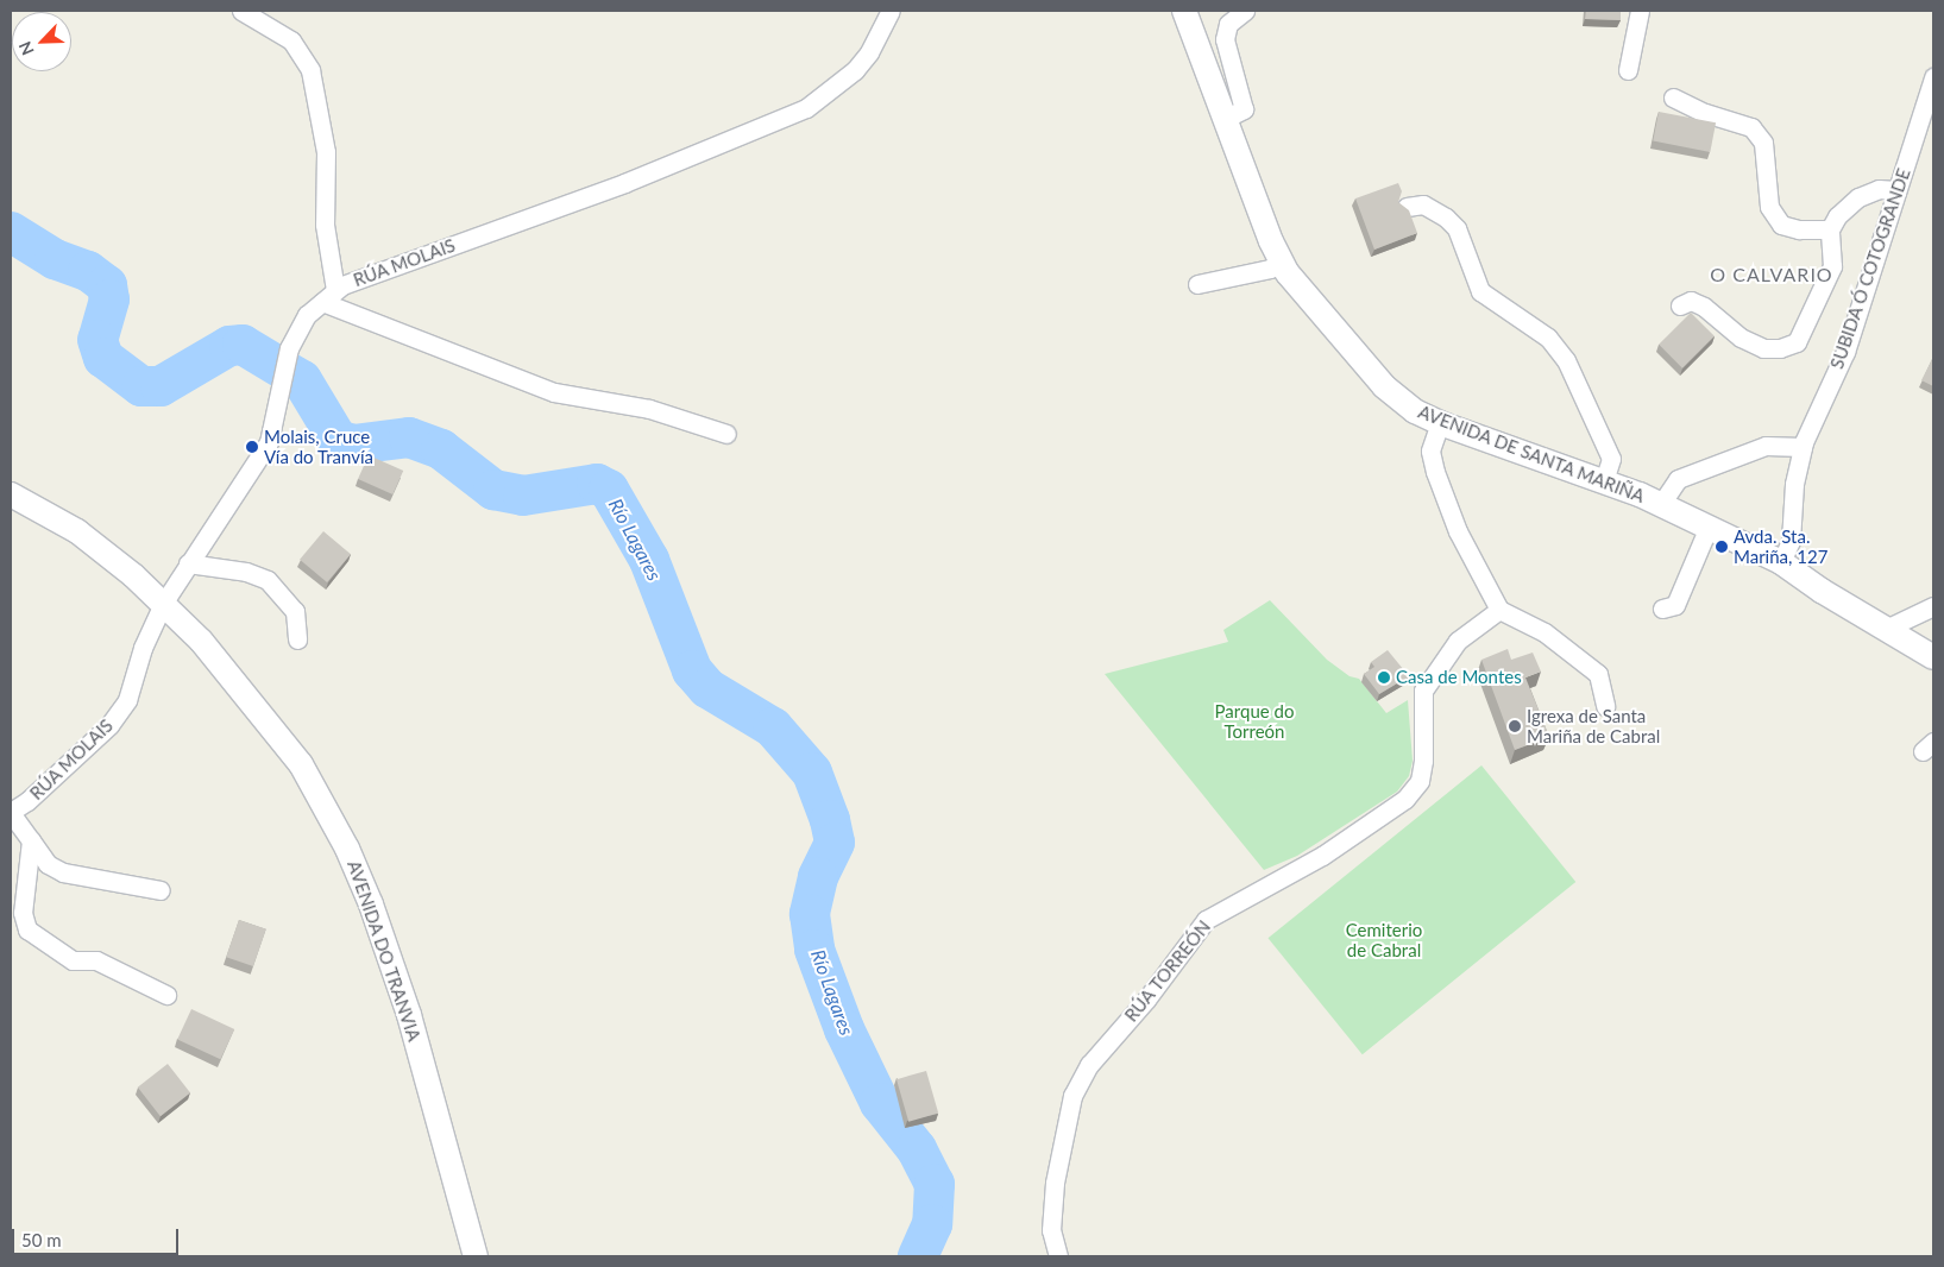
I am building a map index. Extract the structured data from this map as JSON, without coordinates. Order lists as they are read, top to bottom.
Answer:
{
  "streets": {
    "main road": ["AVENIDA DE SANTA MARIÑA", "AVENIDA DO TRANVIA"],
    "street": ["RÚA MOLAIS", "SUBIDA Ó COTOGRANDE", "RÚA TORREÓN"]
  },
  "crossings": [
    ["RÚA MOLAIS", "AVENIDA DO TRANVIA"],
    ["SUBIDA Ó COTOGRANDE", "AVENIDA DE SANTA MARIÑA"]
  ],
  "districts": ["O CALVARIO"],
  "water": ["Río Lagares"],
  "parks": ["Parque do Torreón", "Cemiterio de Cabral"],
  "places": [
    "Molais, Cruce Vía do Tranvía",
    "Avda. Sta. Mariña, 127",
    "Casa de Montes",
    "Igrexa de Santa Mariña de Cabral"
  ],
  "scale_bar": "50 m",
  "north": "bottom left"
}
